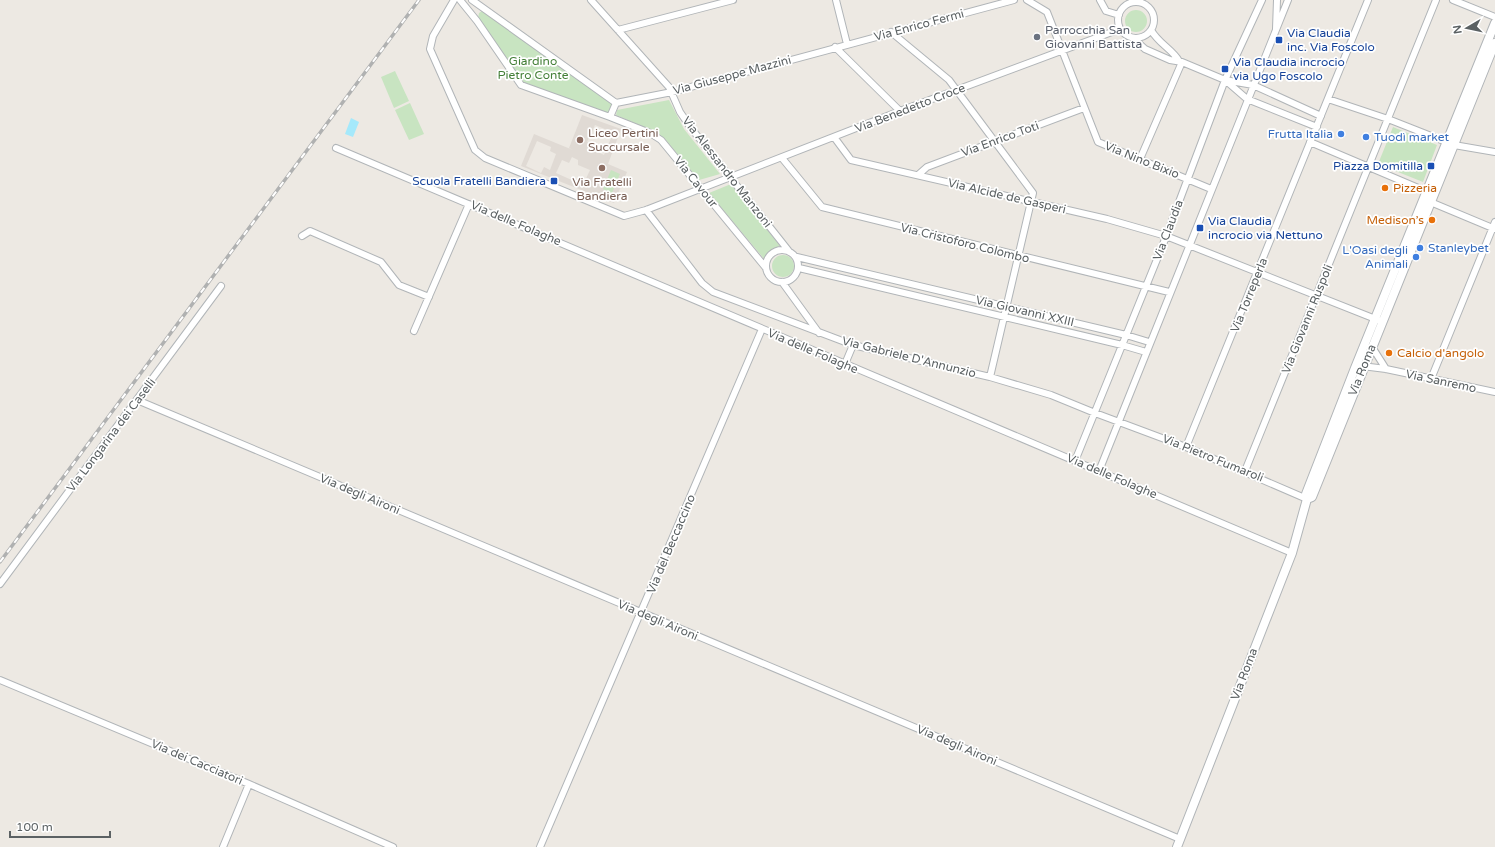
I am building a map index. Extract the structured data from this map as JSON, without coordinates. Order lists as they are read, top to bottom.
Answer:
{
  "streets": {
    "street": [
      "Via Enrico Fermi",
      "Via Giuseppe Mazzini",
      "Via Benedetto Croce",
      "Via Enrico Toti",
      "Via Nino Bixio",
      "Via Alessandro Manzoni",
      "Via Cavour",
      "Via Alcide de Gasperi",
      "Via delle Folaghe",
      "Via Claudia",
      "Via Cristoforo Colombo",
      "Via Torreperla",
      "Via Giovanni XXIII",
      "Via Giovanni Ruspoli",
      "Via Gabriele D'Annunzio",
      "Via Roma",
      "Via Sanremo",
      "Via Longarina dei Caselli",
      "Via Pietro Fumaroli",
      "Via degli Aironi",
      "Via del Beccaccino",
      "Via dei Cacciatori"
    ]
  },
  "crossings": [
    ["Via Enrico Fermi", "Via Giuseppe Mazzini"],
    ["Via Giuseppe Mazzini", "Via Alessandro Manzoni"],
    ["Via Benedetto Croce", "Via Nino Bixio"],
    ["Via Benedetto Croce", "Via Alessandro Manzoni"],
    ["Via Benedetto Croce", "Via Cavour"],
    ["Via Benedetto Croce", "Via Alcide de Gasperi"],
    ["Via Benedetto Croce", "Via Cristoforo Colombo"],
    ["Via Enrico Toti", "Via Nino Bixio"],
    ["Via Enrico Toti", "Via Alcide de Gasperi"],
    ["Via Nino Bixio", "Via Claudia"],
    ["Via Alessandro Manzoni", "Via Cavour"],
    ["Via Alessandro Manzoni", "Via Giovanni XXIII"],
    ["Via Cavour", "Via Giovanni XXIII"],
    ["Via Alcide de Gasperi", "Via Claudia"],
    ["Via Alcide de Gasperi", "Via Torreperla"],
    ["Via Alcide de Gasperi", "Via Giovanni Ruspoli"],
    ["Via Alcide de Gasperi", "Via Roma"],
    ["Via delle Folaghe", "Via Claudia"],
    ["Via delle Folaghe", "Via Roma"],
    ["Via delle Folaghe", "Via del Beccaccino"],
    ["Via Claudia", "Via Cristoforo Colombo"],
    ["Via Claudia", "Via Giovanni XXIII"],
    ["Via Claudia", "Via Gabriele D'Annunzio"],
    ["Via Claudia", "Via Pietro Fumaroli"],
    ["Via Torreperla", "Via Pietro Fumaroli"],
    ["Via Giovanni Ruspoli", "Via Pietro Fumaroli"],
    ["Via Gabriele D'Annunzio", "Via Pietro Fumaroli"],
    ["Via Roma", "Via Sanremo"],
    ["Via Roma", "Via Pietro Fumaroli"],
    ["Via Roma", "Via degli Aironi"],
    ["Via Longarina dei Caselli", "Via degli Aironi"],
    ["Via degli Aironi", "Via del Beccaccino"]
  ],
  "parks": ["Giardino Pietro Conte"],
  "places": {
    "other": [
      "Parrocchia San Giovanni Battista",
      "Frutta Italia",
      "Tuodì market",
      "Liceo Pertini Succursale",
      "Via Fratelli Bandiera",
      "Pizzeria",
      "Medison’s",
      "Stanleybet",
      "L'Oasi degli Animali",
      "Calcio d'angolo"
    ],
    "transit": [
      "Via Claudia inc. Via Foscolo",
      "Via Claudia incrocio via Ugo Foscolo",
      "Piazza Domitilla",
      "Scuola Fratelli Bandiera",
      "Via Claudia incrocio via Nettuno"
    ]
  },
  "scale_bar": "100 m",
  "north": "left"
}
